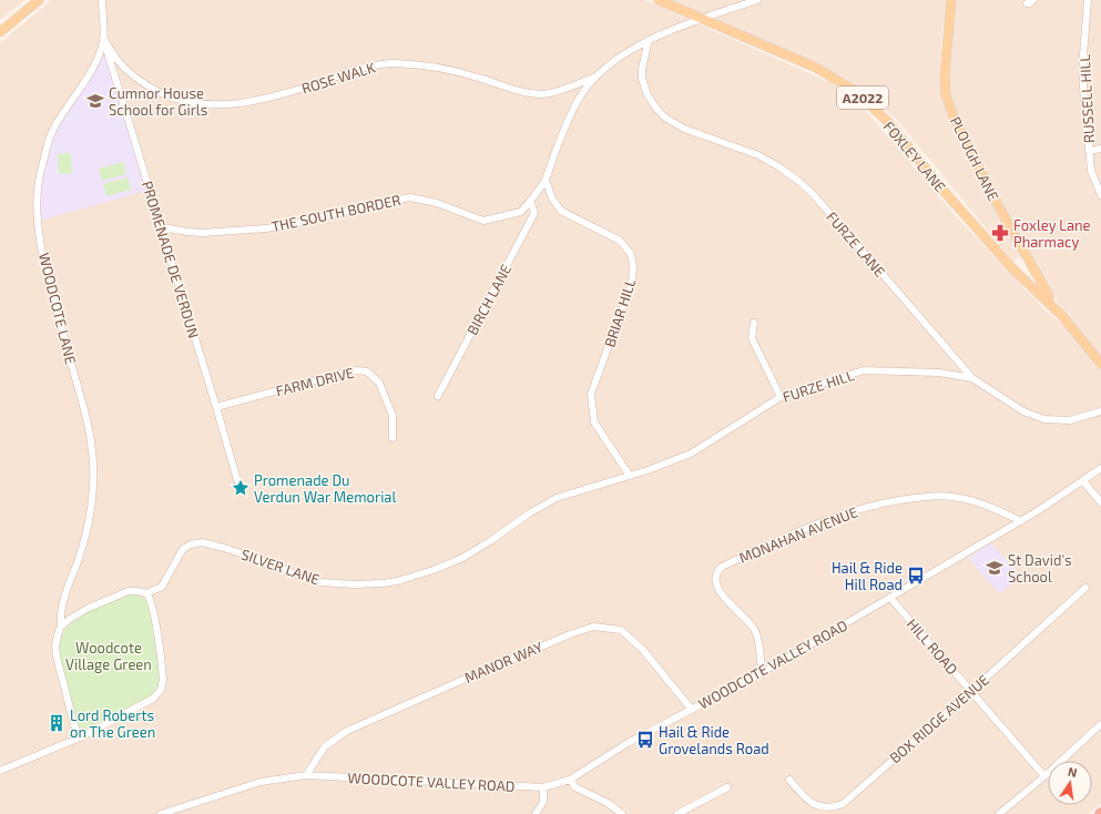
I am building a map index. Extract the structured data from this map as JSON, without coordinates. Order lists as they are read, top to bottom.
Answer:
{
  "streets": {
    "main road": ["A2022", "FOXLEY LANE", "PLOUGH LANE"],
    "street": [
      "ROSE WALK",
      "RUSSELL HILL",
      "THE SOUTH BORDER",
      "FURZE LANE",
      "PROMENADE DE VERDUN",
      "BIRCH LANE",
      "WOODCOTE LANE",
      "BRIAR HILL",
      "FARM DRIVE",
      "FURZE HILL",
      "MONAHAN AVENUE",
      "SILVER LANE",
      "HILL ROAD",
      "MANOR WAY",
      "WOODCOTE VALLEY ROAD",
      "BOX RIDGE AVENUE"
    ]
  },
  "crossings": [
    ["ROSE WALK", "THE SOUTH BORDER"],
    ["ROSE WALK", "PROMENADE DE VERDUN"],
    ["ROSE WALK", "WOODCOTE LANE"],
    ["FOXLEY LANE", "PLOUGH LANE"],
    ["FOXLEY LANE", "THE SOUTH BORDER"],
    ["THE SOUTH BORDER", "FURZE LANE"],
    ["THE SOUTH BORDER", "PROMENADE DE VERDUN"],
    ["THE SOUTH BORDER", "BIRCH LANE"],
    ["THE SOUTH BORDER", "BRIAR HILL"],
    ["FURZE LANE", "FURZE HILL"],
    ["PROMENADE DE VERDUN", "WOODCOTE LANE"],
    ["PROMENADE DE VERDUN", "FARM DRIVE"],
    ["BRIAR HILL", "FURZE HILL"],
    ["BRIAR HILL", "SILVER LANE"],
    ["FURZE HILL", "SILVER LANE"],
    ["MONAHAN AVENUE", "WOODCOTE VALLEY ROAD"],
    ["HILL ROAD", "WOODCOTE VALLEY ROAD"],
    ["HILL ROAD", "BOX RIDGE AVENUE"],
    ["MANOR WAY", "WOODCOTE VALLEY ROAD"]
  ],
  "parks": ["Woodcote Village Green"],
  "places": {
    "school or university": ["Cumnor House School for Girls", "St David's School"],
    "pharmacy": ["Foxley Lane Pharmacy"],
    "place": ["Promenade Du Verdun War Memorial"],
    "bus stop": ["Hail & Ride Hill Road", "Hail & Ride Grovelands Road"],
    "building": ["Lord Roberts on The Green"]
  },
  "north": "top"
}
